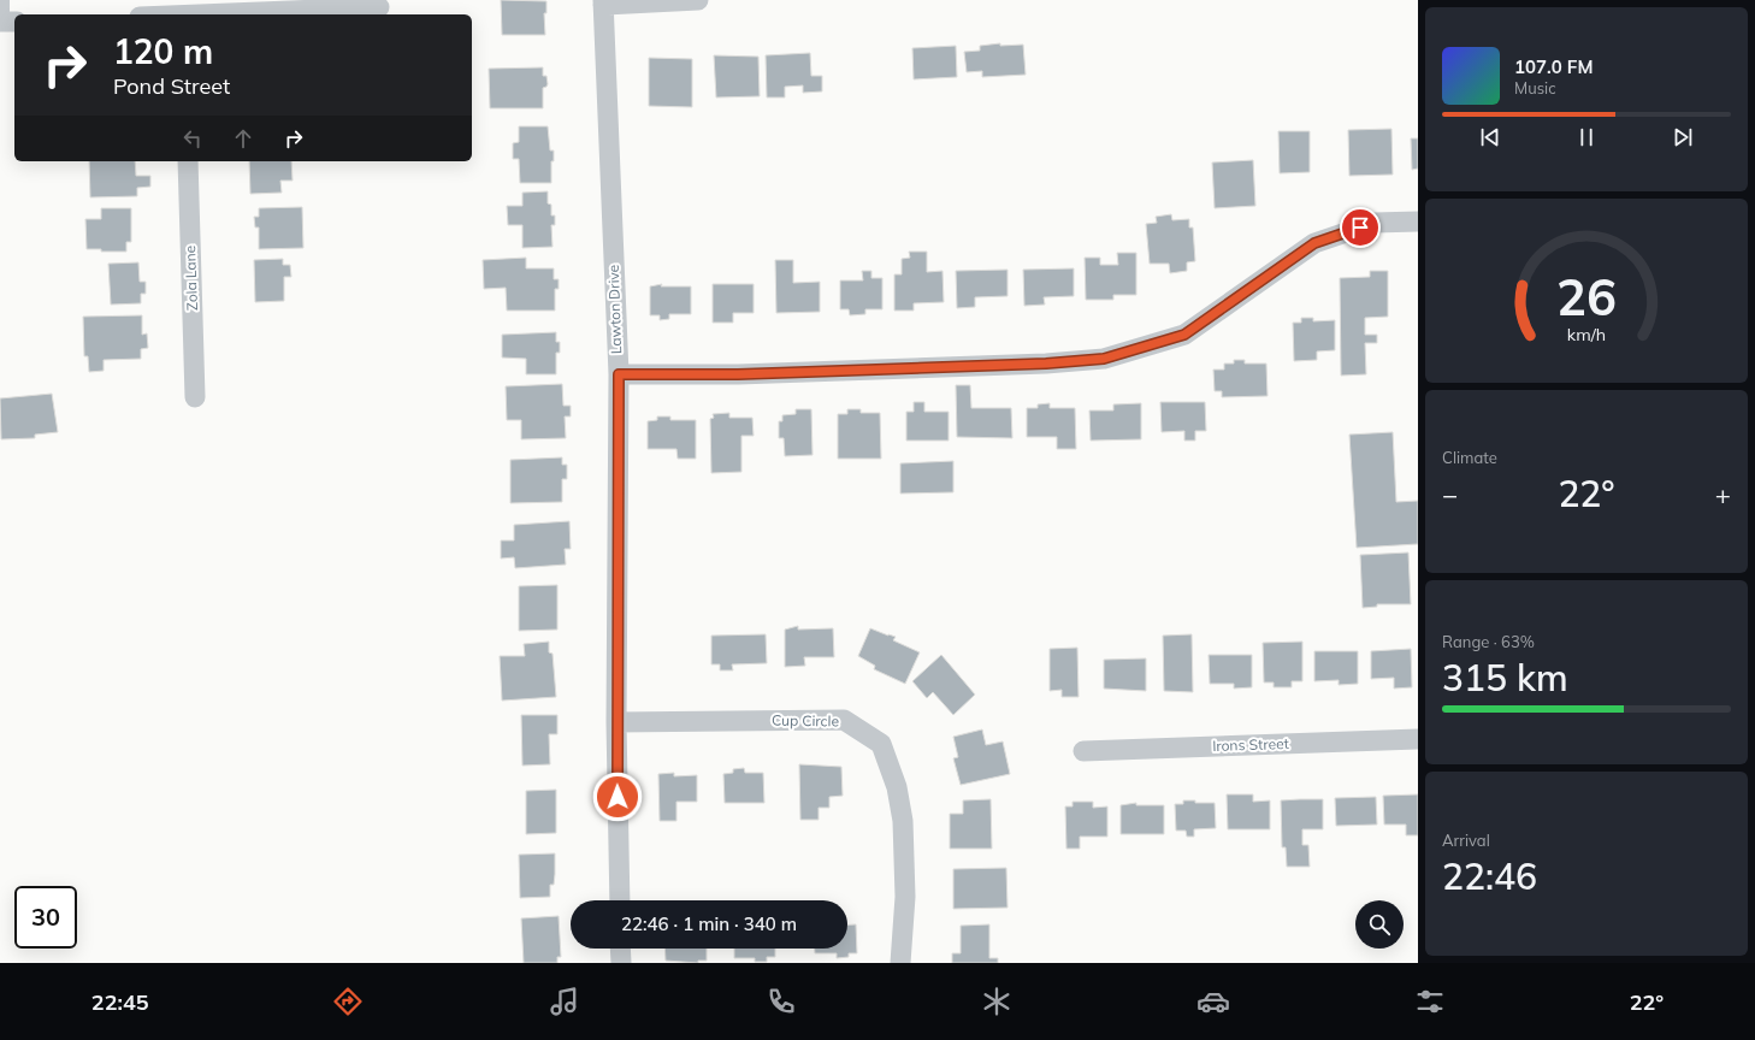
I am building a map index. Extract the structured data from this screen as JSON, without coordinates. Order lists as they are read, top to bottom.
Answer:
{
  "streets": {
    "street": [
      "Zola Lane",
      "Lawton Drive",
      "Cup Circle",
      "Irons Street"
    ]
  },
  "crossings": [
    ["Lawton Drive", "Cup Circle"]
  ],
  "page": {
    "turn": ["120 m", "Pond Street"],
    "song": ["107.0 FM", "Music"],
    "tile": [
      "Climate",
      ["Range · 63%", "315 km"],
      ["Arrival", "22:46"]
    ],
    "heat": ["−", "22°", "+"],
    "limit": "30",
    "trip": "22:46 · 1 min · 340 m",
    "tabs": ["22:45", "22°"],
    "gauge": ["26", "km/h"]
  }
}
